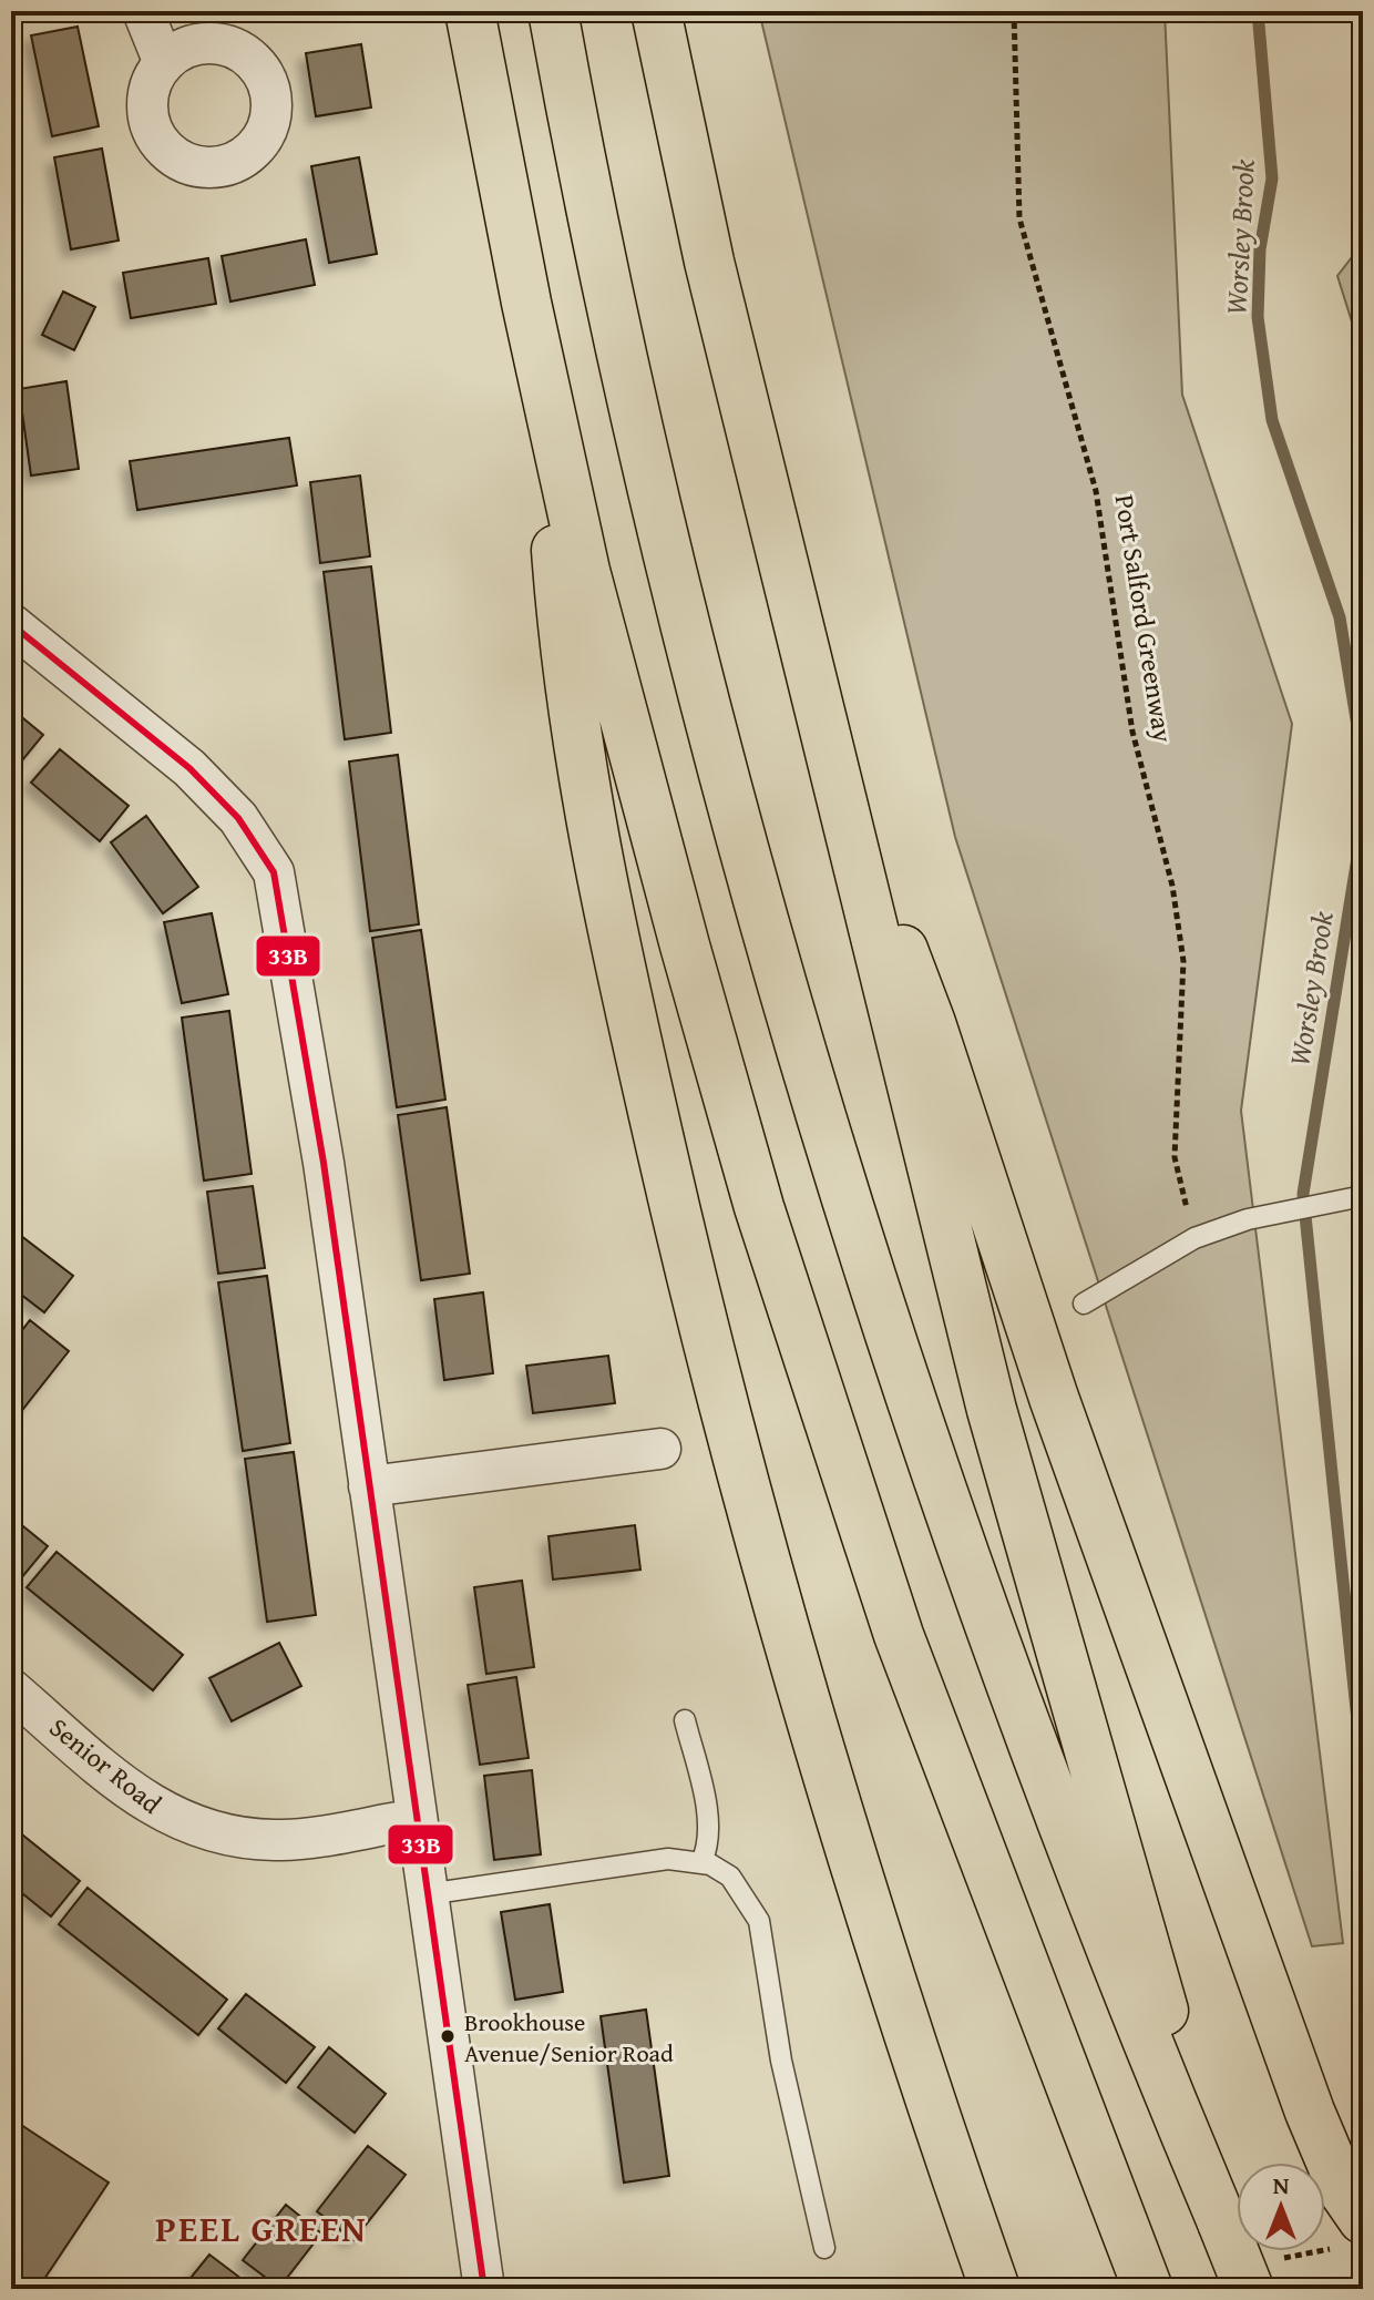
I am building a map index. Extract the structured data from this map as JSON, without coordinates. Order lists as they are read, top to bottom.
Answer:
{
  "streets": {
    "street": ["Senior Road"],
    "path": ["Port Salford Greenway"]
  },
  "districts": ["PEEL GREEN"],
  "water": ["Worsley Brook"],
  "places": ["Brookhouse Avenue/Senior Road"],
  "lines": ["transit line 33B"],
  "north": "top"
}
